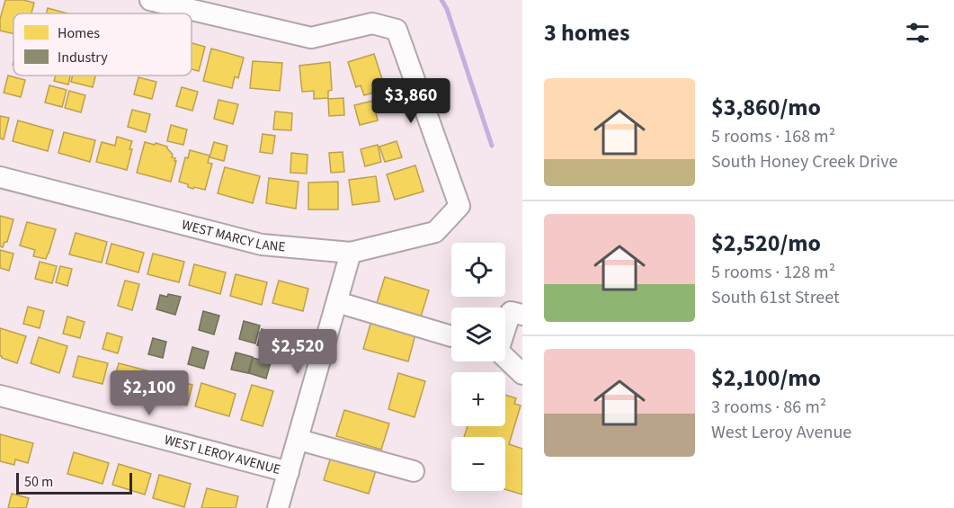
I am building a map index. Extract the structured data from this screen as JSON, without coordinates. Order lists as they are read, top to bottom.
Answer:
{
  "streets": {
    "street": ["WEST MARCY LANE", "WEST LEROY AVENUE"]
  },
  "legend": ["Homes", "Industry"],
  "scale_bar": "50 m",
  "page": {
    "heading": "3 homes",
    "list": [
      {
        "name": "$3,860/mo",
        "note": "5 rooms · 168 m² · South Honey Creek Drive"
      },
      {
        "name": "$2,520/mo",
        "note": "5 rooms · 128 m² · South 61st Street"
      },
      {
        "name": "$2,100/mo",
        "note": "3 rooms · 86 m² · West Leroy Avenue"
      }
    ],
    "price": ["$3,860", "$2,520", "$2,100"],
    "map_buttons": ["+", "−"],
    "scale": "50 m"
  }
}
